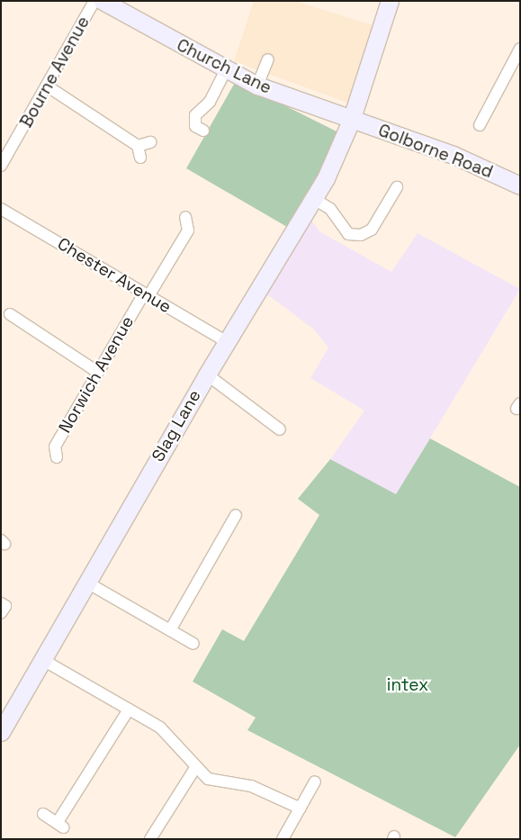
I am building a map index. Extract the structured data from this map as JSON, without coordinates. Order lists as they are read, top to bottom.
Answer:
{
  "streets": {
    "street": [
      "Church Lane",
      "Bourne Avenue",
      "Golborne Road",
      "Chester Avenue",
      "Norwich Avenue",
      "Slag Lane"
    ]
  },
  "crossings": [
    ["Church Lane", "Golborne Road"],
    ["Church Lane", "Slag Lane"],
    ["Golborne Road", "Slag Lane"],
    ["Chester Avenue", "Norwich Avenue"],
    ["Chester Avenue", "Slag Lane"]
  ],
  "parks": ["intex"]
}
